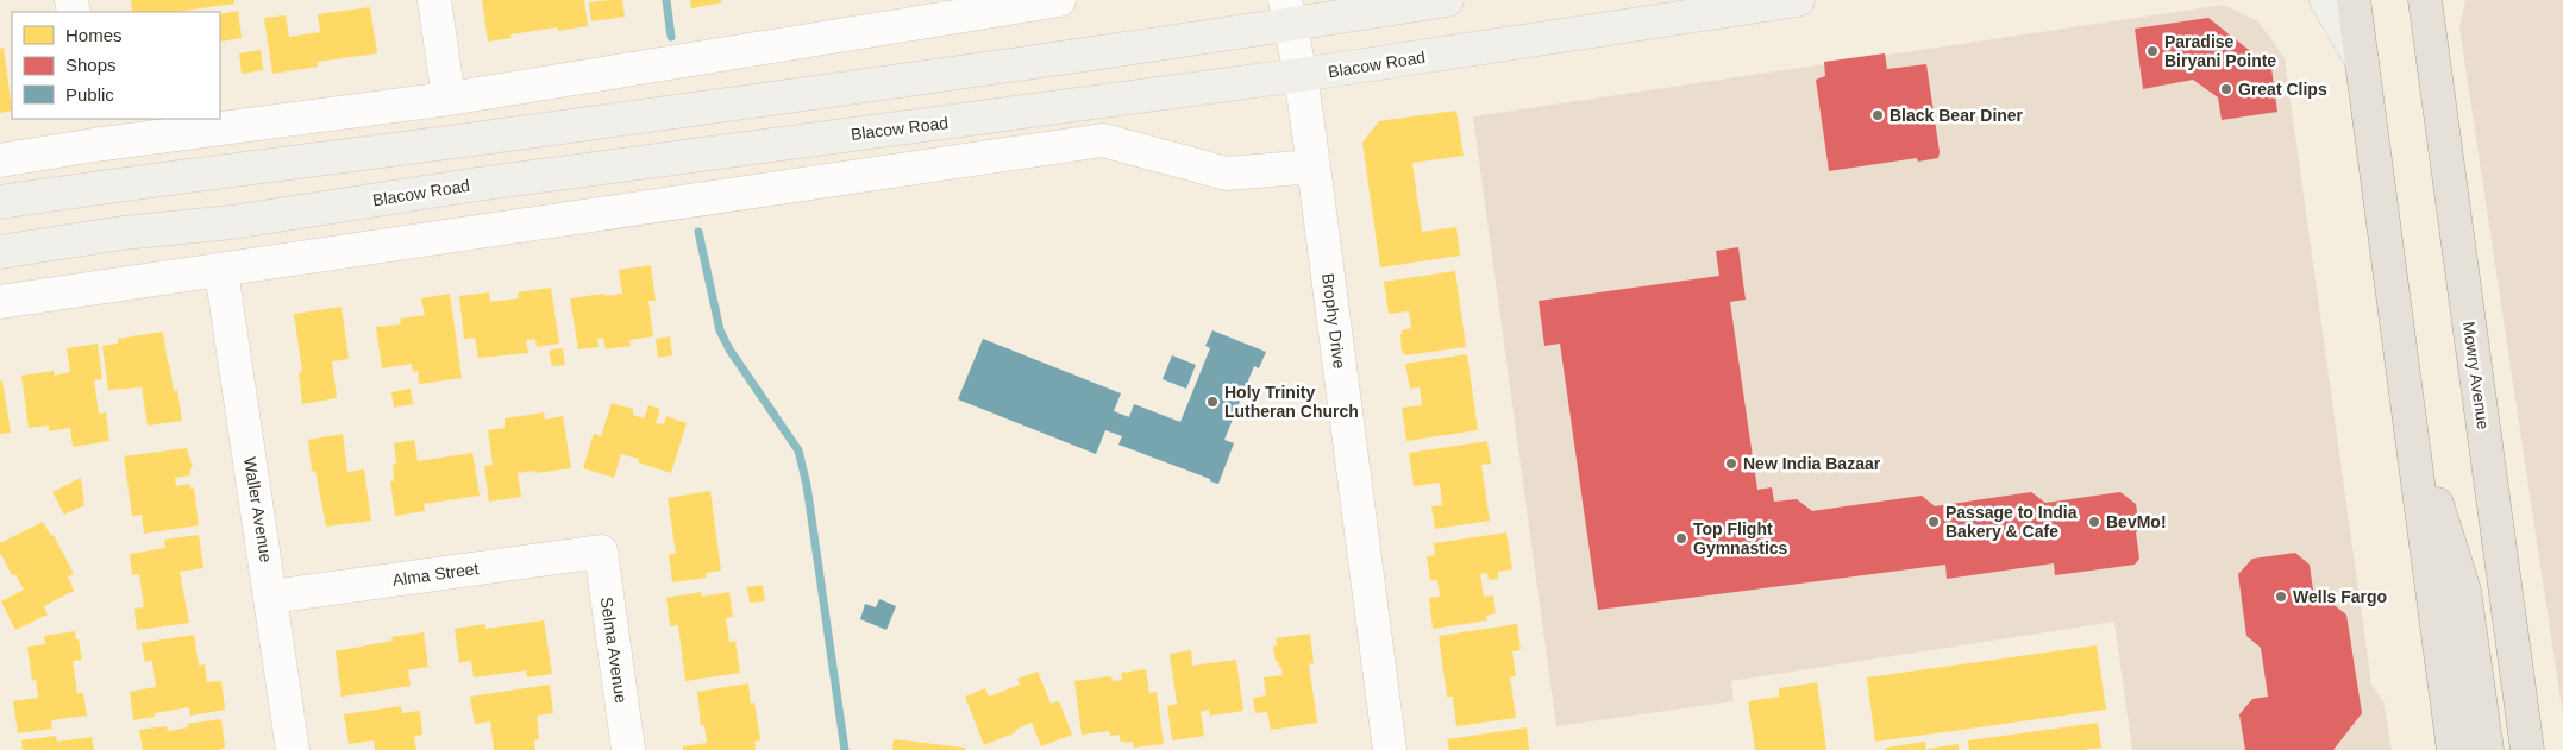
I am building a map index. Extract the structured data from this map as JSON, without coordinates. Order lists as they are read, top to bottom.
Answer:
{
  "streets": {
    "main road": ["Blacow Road", "Mowry Avenue"],
    "street": [
      "Brophy Drive",
      "Waller Avenue",
      "Alma Street",
      "Selma Avenue"
    ]
  },
  "crossings": [
    ["Blacow Road", "Brophy Drive"],
    ["Waller Avenue", "Alma Street"],
    ["Alma Street", "Selma Avenue"]
  ],
  "places": [
    "Paradise Biryani Pointe",
    "Great Clips",
    "Black Bear Diner",
    "Holy Trinity Lutheran Church",
    "New India Bazaar",
    "Passage to India Bakery & Cafe",
    "BevMo!",
    "Top Flight Gymnastics",
    "Wells Fargo"
  ],
  "legend": ["Homes", "Shops", "Public"]
}
